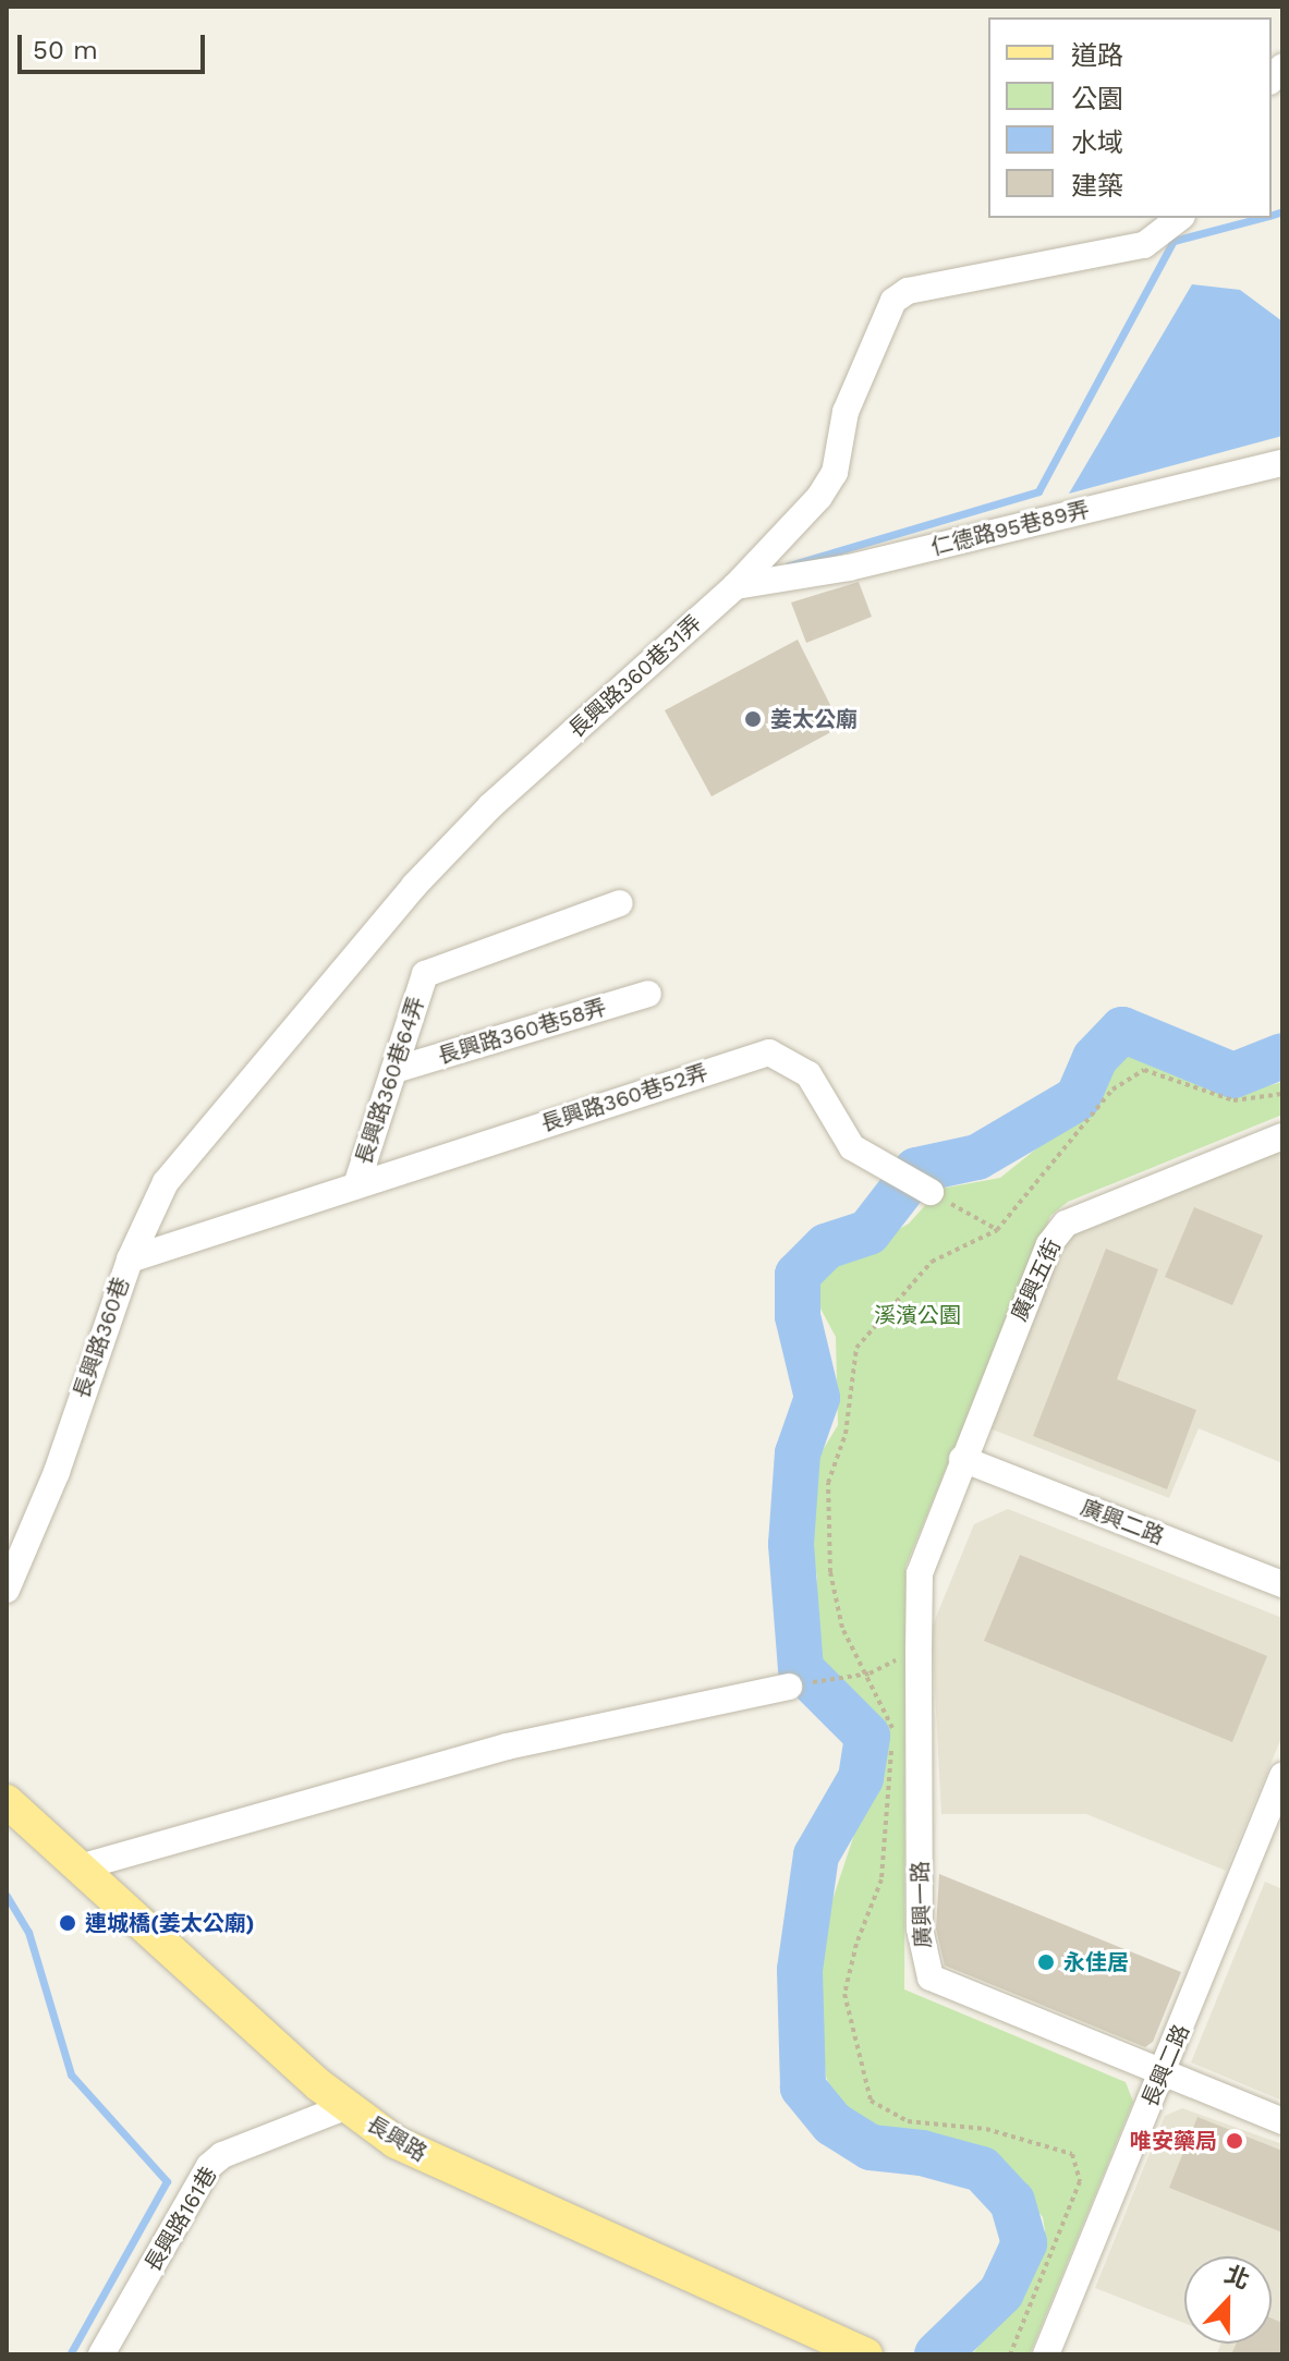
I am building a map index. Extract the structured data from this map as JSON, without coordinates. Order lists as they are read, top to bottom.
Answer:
{
  "streets": {
    "main road": ["長興路"],
    "street": [
      "仁德路95巷89弄",
      "長興路360巷31弄",
      "長興路360巷58弄",
      "長興路360巷64弄",
      "長興路360巷52弄",
      "廣興五街",
      "長興路360巷",
      "廣興二路",
      "廣興一路",
      "長興二路",
      "長興路161巷"
    ]
  },
  "crossings": [
    ["仁德路95巷89弄", "長興路360巷31弄"],
    ["長興路360巷31弄", "長興路360巷"],
    ["長興路360巷58弄", "長興路360巷64弄"],
    ["長興路360巷64弄", "長興路360巷52弄"],
    ["長興路360巷64弄", "長興路360巷"],
    ["長興路360巷52弄", "長興路360巷"],
    ["廣興五街", "廣興二路"],
    ["廣興五街", "廣興一路"],
    ["廣興二路", "廣興一路"],
    ["廣興一路", "長興二路"],
    ["長興路", "長興路161巷"]
  ],
  "parks": ["溪濱公園"],
  "places": [
    "姜太公廟",
    "連城橋(姜太公廟)",
    "永佳居",
    "唯安藥局"
  ],
  "legend": [
    "道路",
    "公園",
    "水域",
    "建築"
  ],
  "scale_bar": "50 m",
  "north": "top"
}
